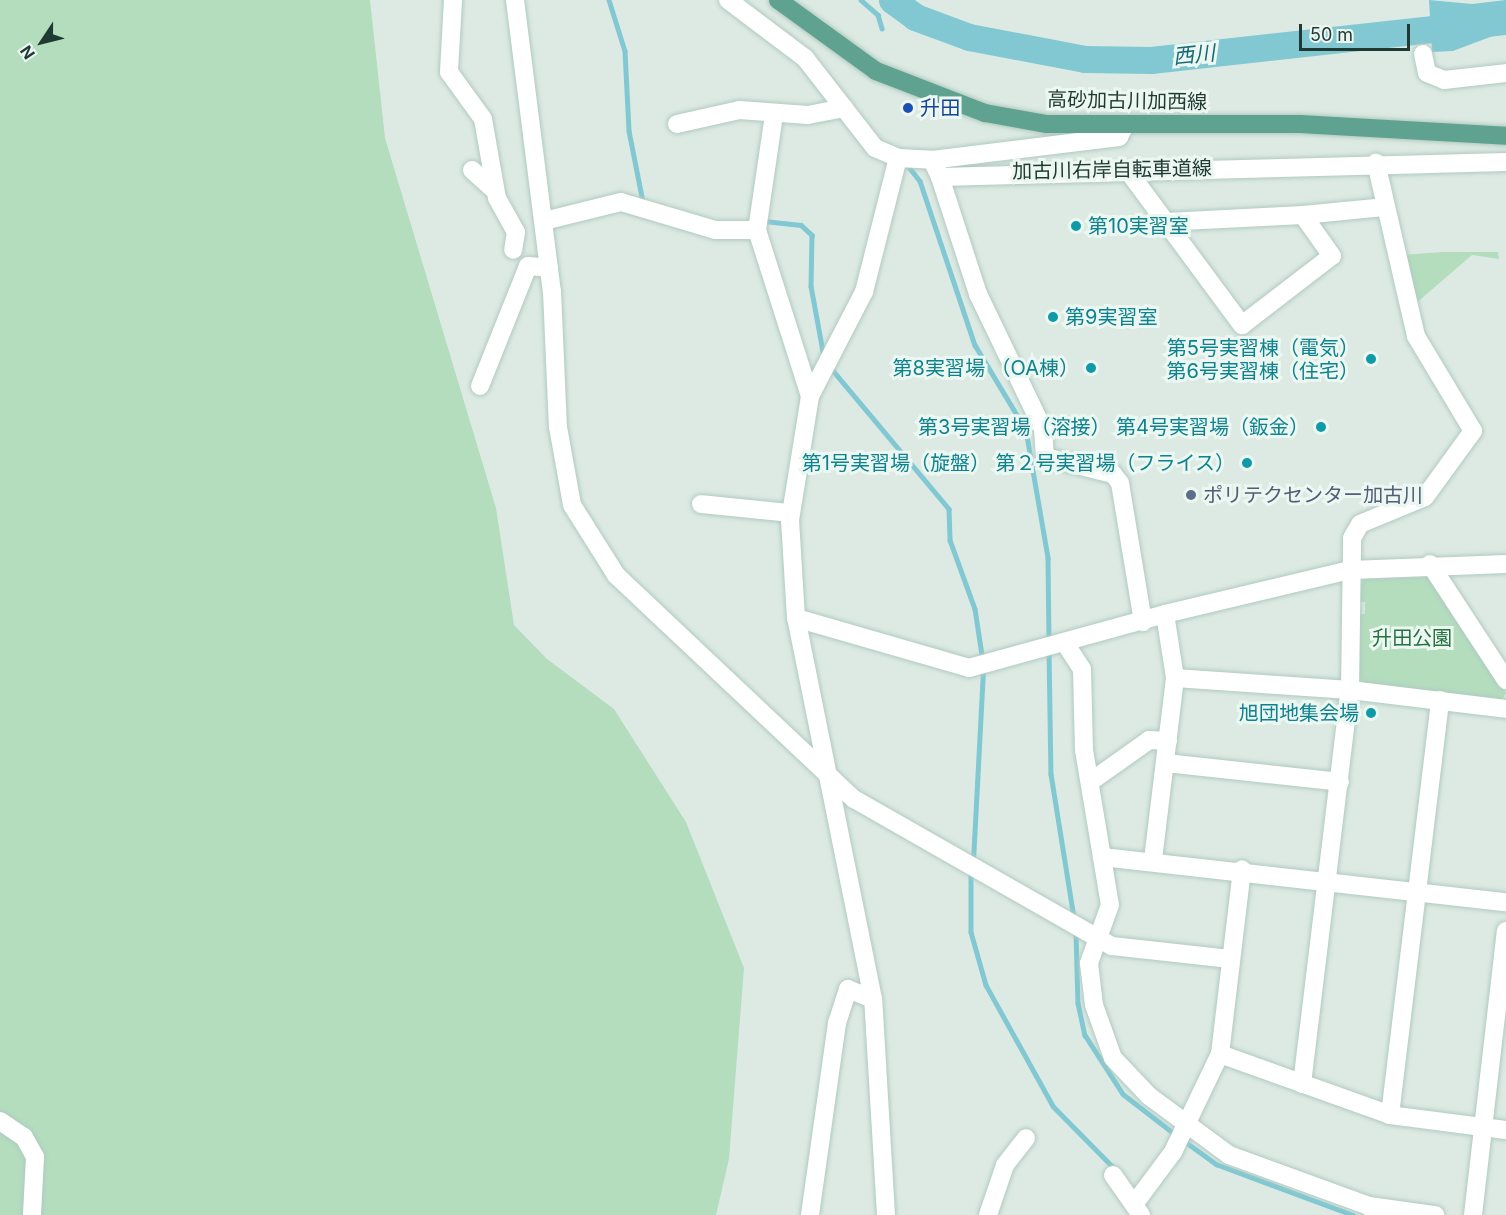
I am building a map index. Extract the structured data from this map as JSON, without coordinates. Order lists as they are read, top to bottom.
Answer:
{
  "streets": {
    "main road": ["高砂加古川加西線"],
    "street": ["加古川右岸自転車道線"]
  },
  "crossings": [
    ["高砂加古川加西線", "加古川右岸自転車道線"]
  ],
  "water": ["西川"],
  "parks": ["升田公園"],
  "places": [
    "升田",
    "第10実習室",
    "第9実習室",
    "第5号実習棟（電気） 第6号実習棟（住宅）",
    "第8実習場 （OA棟）",
    "第3号実習場（溶接） 第4号実習場（鈑金）",
    "第1号実習場（旋盤） 第２号実習場（フライス）",
    "ポリテクセンター加古川",
    "旭団地集会場"
  ],
  "scale_bar": "50 m",
  "north": "bottom left"
}
